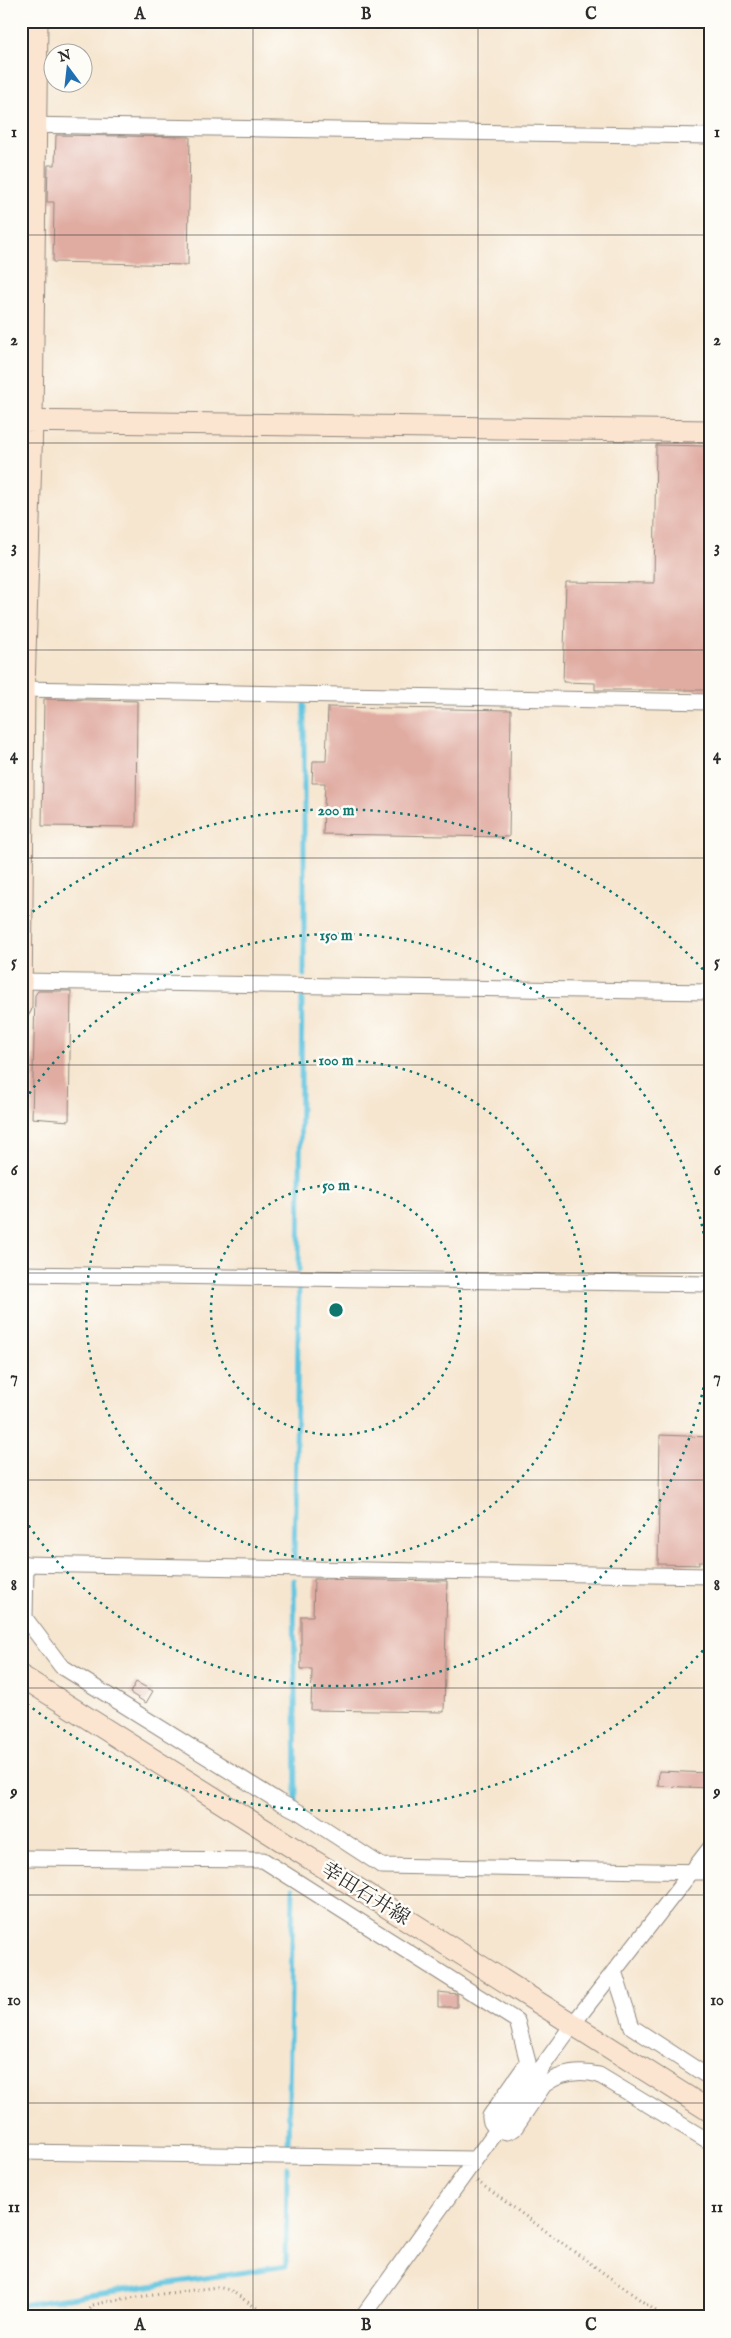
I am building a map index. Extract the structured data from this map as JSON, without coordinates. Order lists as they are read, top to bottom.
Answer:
{
  "streets": {
    "street": ["幸田石井線"]
  },
  "north": "top",
  "grid": {
    "columns": ["A", "B", "C"],
    "rows": [
      "1",
      "2",
      "3",
      "4",
      "5",
      "6",
      "7",
      "8",
      "9",
      "10",
      "11"
    ]
  },
  "rings": [
    "200 m",
    "150 m",
    "100 m",
    "50 m"
  ]
}
